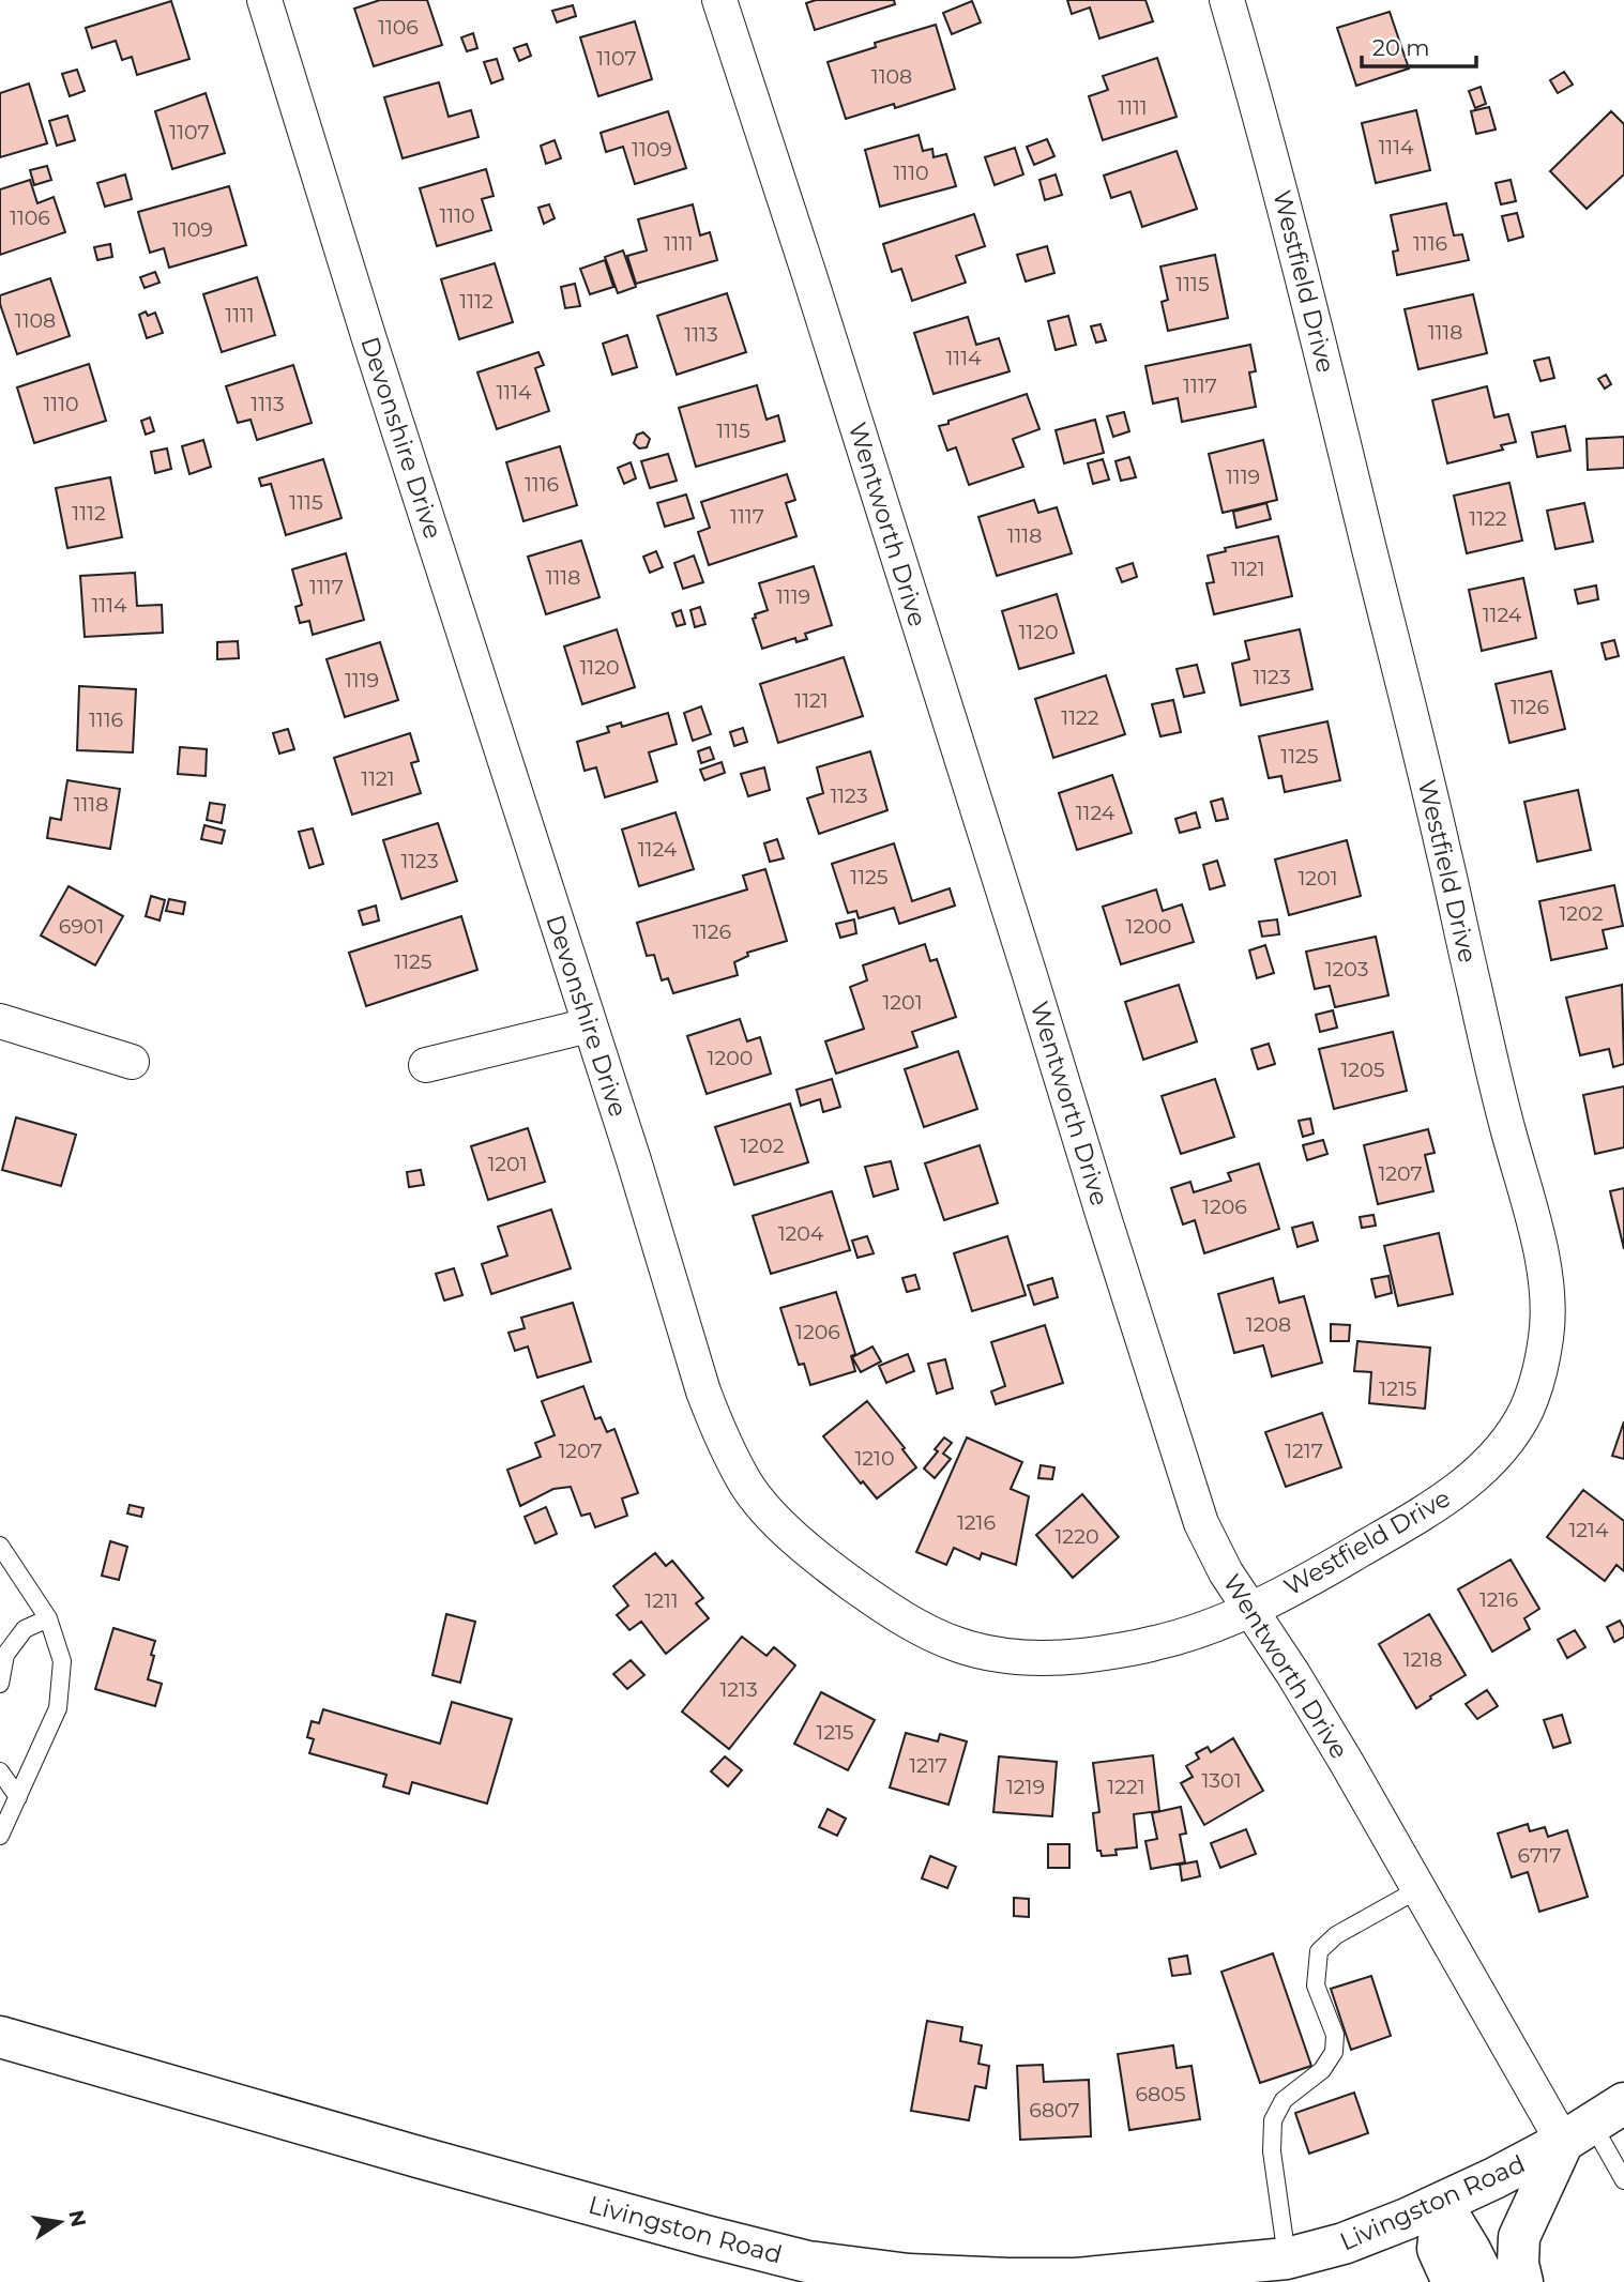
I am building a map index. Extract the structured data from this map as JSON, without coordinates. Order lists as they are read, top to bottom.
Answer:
{
  "streets": {
    "main road": ["Livingston Road"],
    "street": ["Westfield Drive", "Devonshire Drive", "Wentworth Drive"]
  },
  "crossings": [
    ["Westfield Drive", "Devonshire Drive"],
    ["Westfield Drive", "Wentworth Drive"],
    ["Devonshire Drive", "Wentworth Drive"],
    ["Wentworth Drive", "Livingston Road"]
  ],
  "house_numbers": [
    "1106",
    "1107",
    "1108",
    "1111",
    "1107",
    "1114",
    "1109",
    "1110",
    "1110",
    "1106",
    "1109",
    "1111",
    "1116",
    "1115",
    "1112",
    "1111",
    "1108",
    "1118",
    "1113",
    "1114",
    "1117",
    "1114",
    "1110",
    "1113",
    "1115",
    "1119",
    "1116",
    "1115",
    "1112",
    "1117",
    "1122",
    "1118",
    "1121",
    "1118",
    "1117",
    "1119",
    "1114",
    "1124",
    "1120",
    "1120",
    "1123",
    "1119",
    "1121",
    "1126",
    "1122",
    "1116",
    "1125",
    "1121",
    "1123",
    "1118",
    "1124",
    "1124",
    "1123",
    "1125",
    "1201",
    "1202",
    "6901",
    "1200",
    "1126",
    "1125",
    "1203",
    "1201",
    "1200",
    "1205",
    "1202",
    "1201",
    "1207",
    "1206",
    "1204",
    "1208",
    "1206",
    "1215",
    "1207",
    "1217",
    "1210",
    "1216",
    "1214",
    "1220",
    "1216",
    "1211",
    "1218",
    "1213",
    "1215",
    "1217",
    "1301",
    "1219",
    "1221",
    "6717",
    "6805",
    "6807"
  ],
  "scale_bar": "20 m",
  "north": "right"
}
